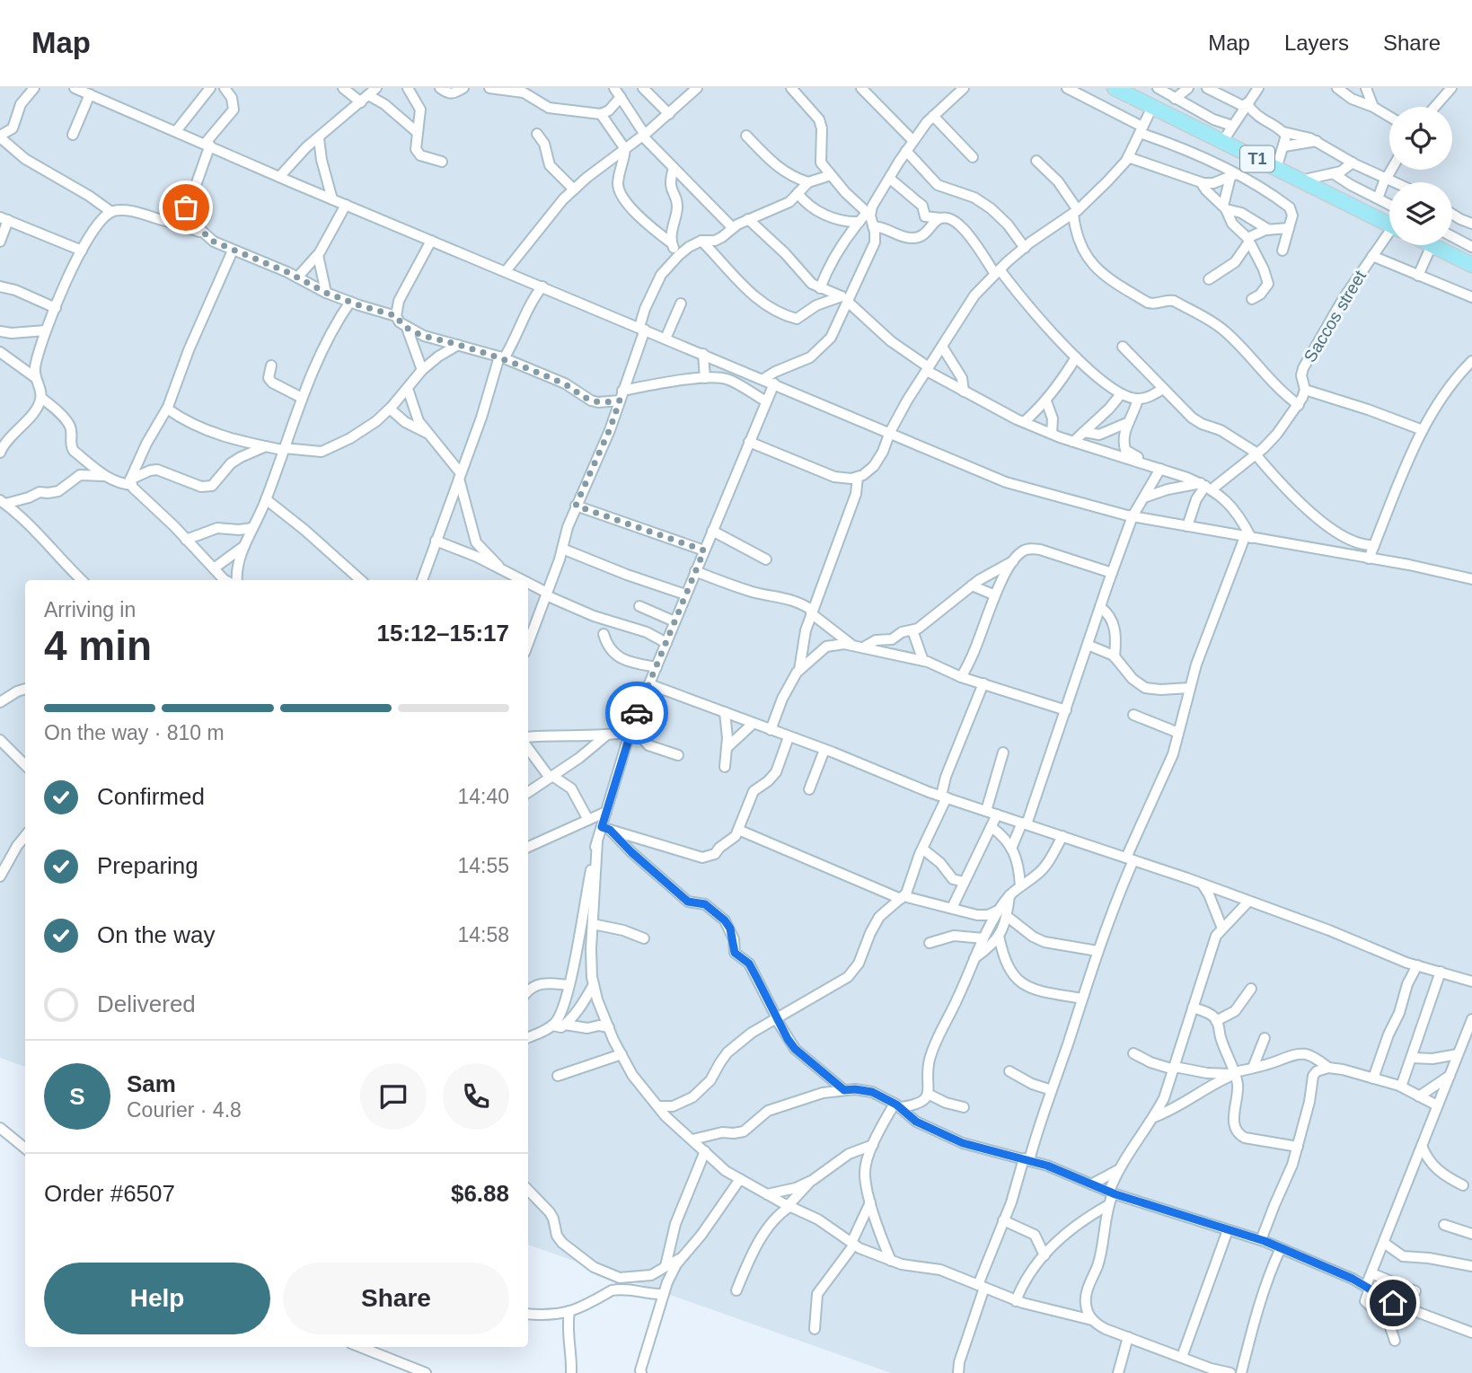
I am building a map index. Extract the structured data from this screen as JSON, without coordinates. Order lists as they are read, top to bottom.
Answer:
{
  "streets": {
    "highway": ["T1"],
    "street": ["Saccos street"]
  },
  "page": {
    "header": "Map",
    "nav": ["Map", "Layers", "Share"],
    "heading": ["4 min", "Arriving in", "15:12–15:17"],
    "panel": [
      "Sam",
      "Courier · 4.8",
      "Order #6507",
      "$6.88"
    ],
    "bar": "On the way · 810 m",
    "list": [
      ["Confirmed", "14:40"],
      ["Preparing", "14:55"],
      ["On the way", "14:58"],
      "Delivered"
    ],
    "round": "S",
    "buttons": ["Help", "Share"]
  }
}
